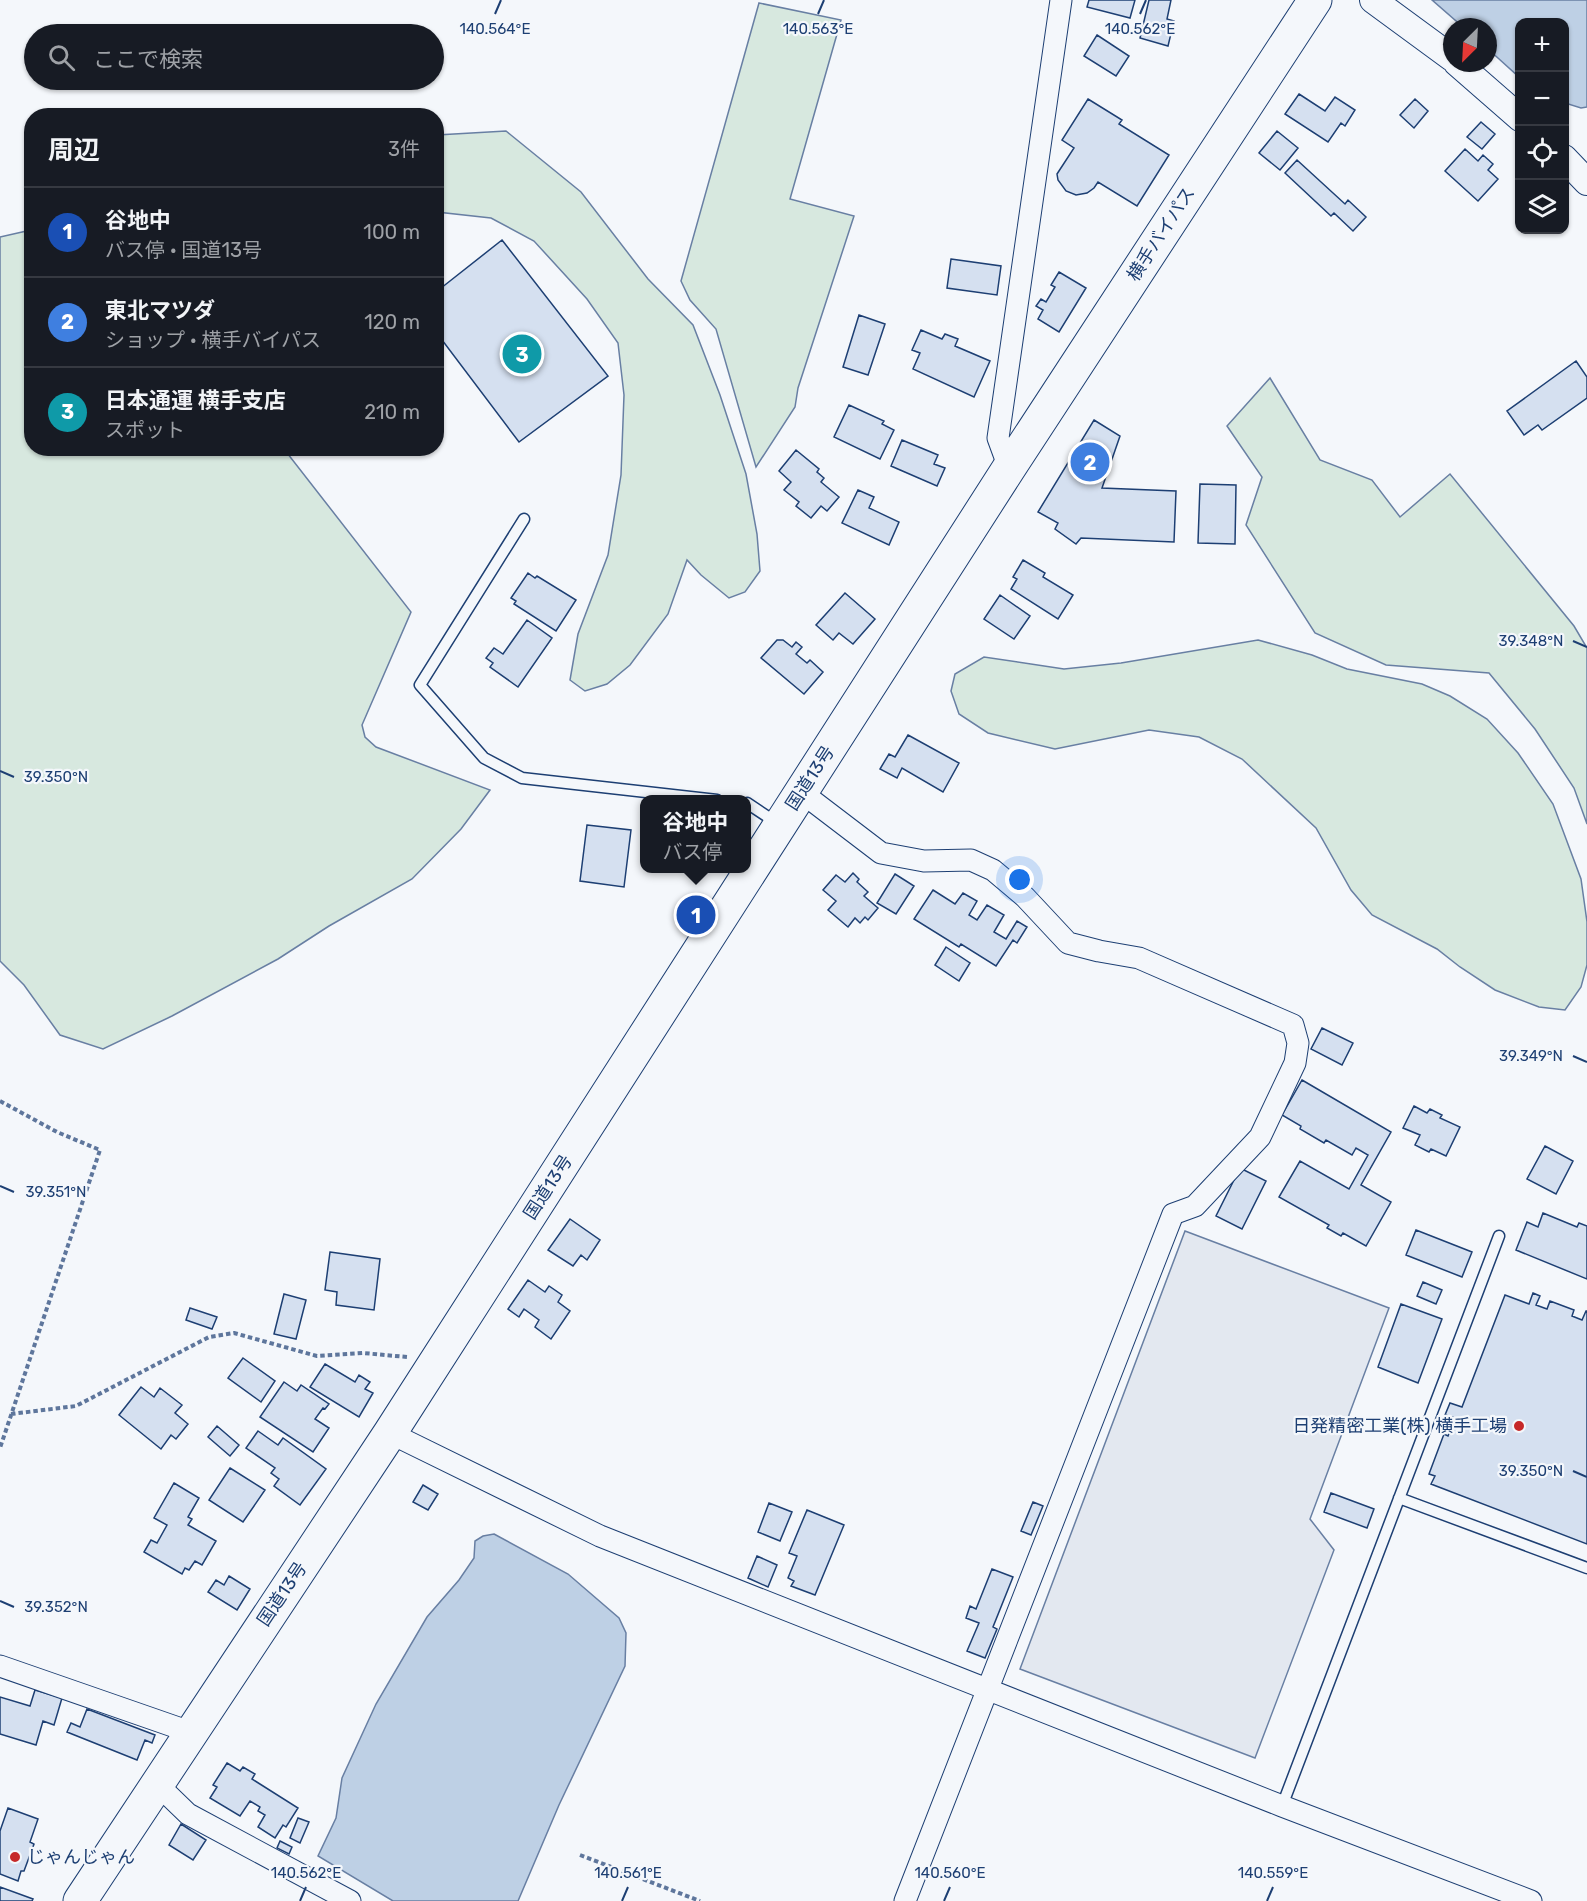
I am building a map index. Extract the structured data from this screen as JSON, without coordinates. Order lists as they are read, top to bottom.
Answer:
{
  "streets": {
    "highway": ["横手バイパス", "国道13号"]
  },
  "crossings": [
    ["横手バイパス", "国道13号"]
  ],
  "places": ["日発精密工業(株) 横手工場", "じゃんじゃん"],
  "north": "bottom left",
  "page": {
    "map_buttons": ["+", "−"],
    "search": "ここで検索",
    "heading": ["周辺", "3件"],
    "list": [
      {
        "mark": "1",
        "name": "谷地中",
        "note": "バス停 · 国道13号",
        "value": "100 m"
      },
      {
        "mark": "2",
        "name": "東北マツダ",
        "note": "ショップ · 横手バイパス",
        "value": "120 m"
      },
      {
        "mark": "3",
        "name": "日本通運 横手支店",
        "note": "スポット",
        "value": "210 m"
      }
    ],
    "pins": ["3", "2", "1"],
    "popup": ["谷地中", "バス停"]
  },
  "coordinates": [
    "140.564°E",
    "140.563°E",
    "140.562°E",
    "39.348°N",
    "39.350°N",
    "39.349°N",
    "39.351°N",
    "39.352°N",
    "140.561°E",
    "140.560°E",
    "140.559°E"
  ]
}
